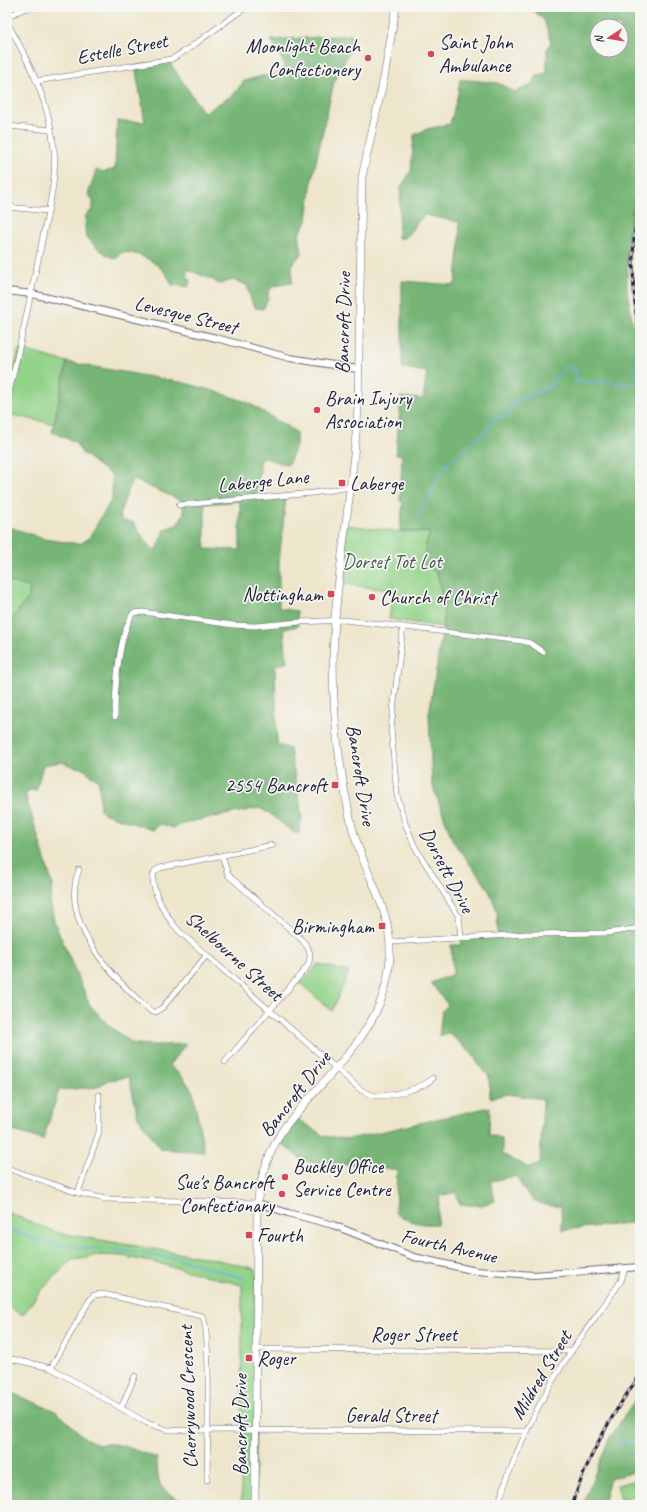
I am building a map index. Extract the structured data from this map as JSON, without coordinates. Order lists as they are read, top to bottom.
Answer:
{
  "streets": {
    "main road": ["Bancroft Drive"],
    "street": [
      "Estelle Street",
      "Levesque Street",
      "Laberge Lane",
      "Dorsett Drive",
      "Shelbourne Street",
      "Fourth Avenue",
      "Roger Street",
      "Mildred Street",
      "Cherrywood Crescent",
      "Gerald Street"
    ]
  },
  "crossings": [
    ["Levesque Street", "Bancroft Drive"],
    ["Bancroft Drive", "Laberge Lane"],
    ["Bancroft Drive", "Shelbourne Street"],
    ["Bancroft Drive", "Fourth Avenue"],
    ["Bancroft Drive", "Roger Street"],
    ["Bancroft Drive", "Gerald Street"],
    ["Fourth Avenue", "Mildred Street"],
    ["Roger Street", "Mildred Street"],
    ["Mildred Street", "Gerald Street"],
    ["Cherrywood Crescent", "Gerald Street"]
  ],
  "parks": ["Dorset Tot Lot"],
  "places": {
    "other": [
      "Saint John Ambulance",
      "Moonlight Beach Confectionery",
      "Brain Injury Association",
      "Church of Christ",
      "Buckley Office Service Centre",
      "Sue's Bancroft Confectionary"
    ],
    "transit": [
      "Laberge",
      "Nottingham",
      "2554 Bancroft",
      "Birmingham",
      "Fourth",
      "Roger"
    ]
  },
  "north": "left"
}
